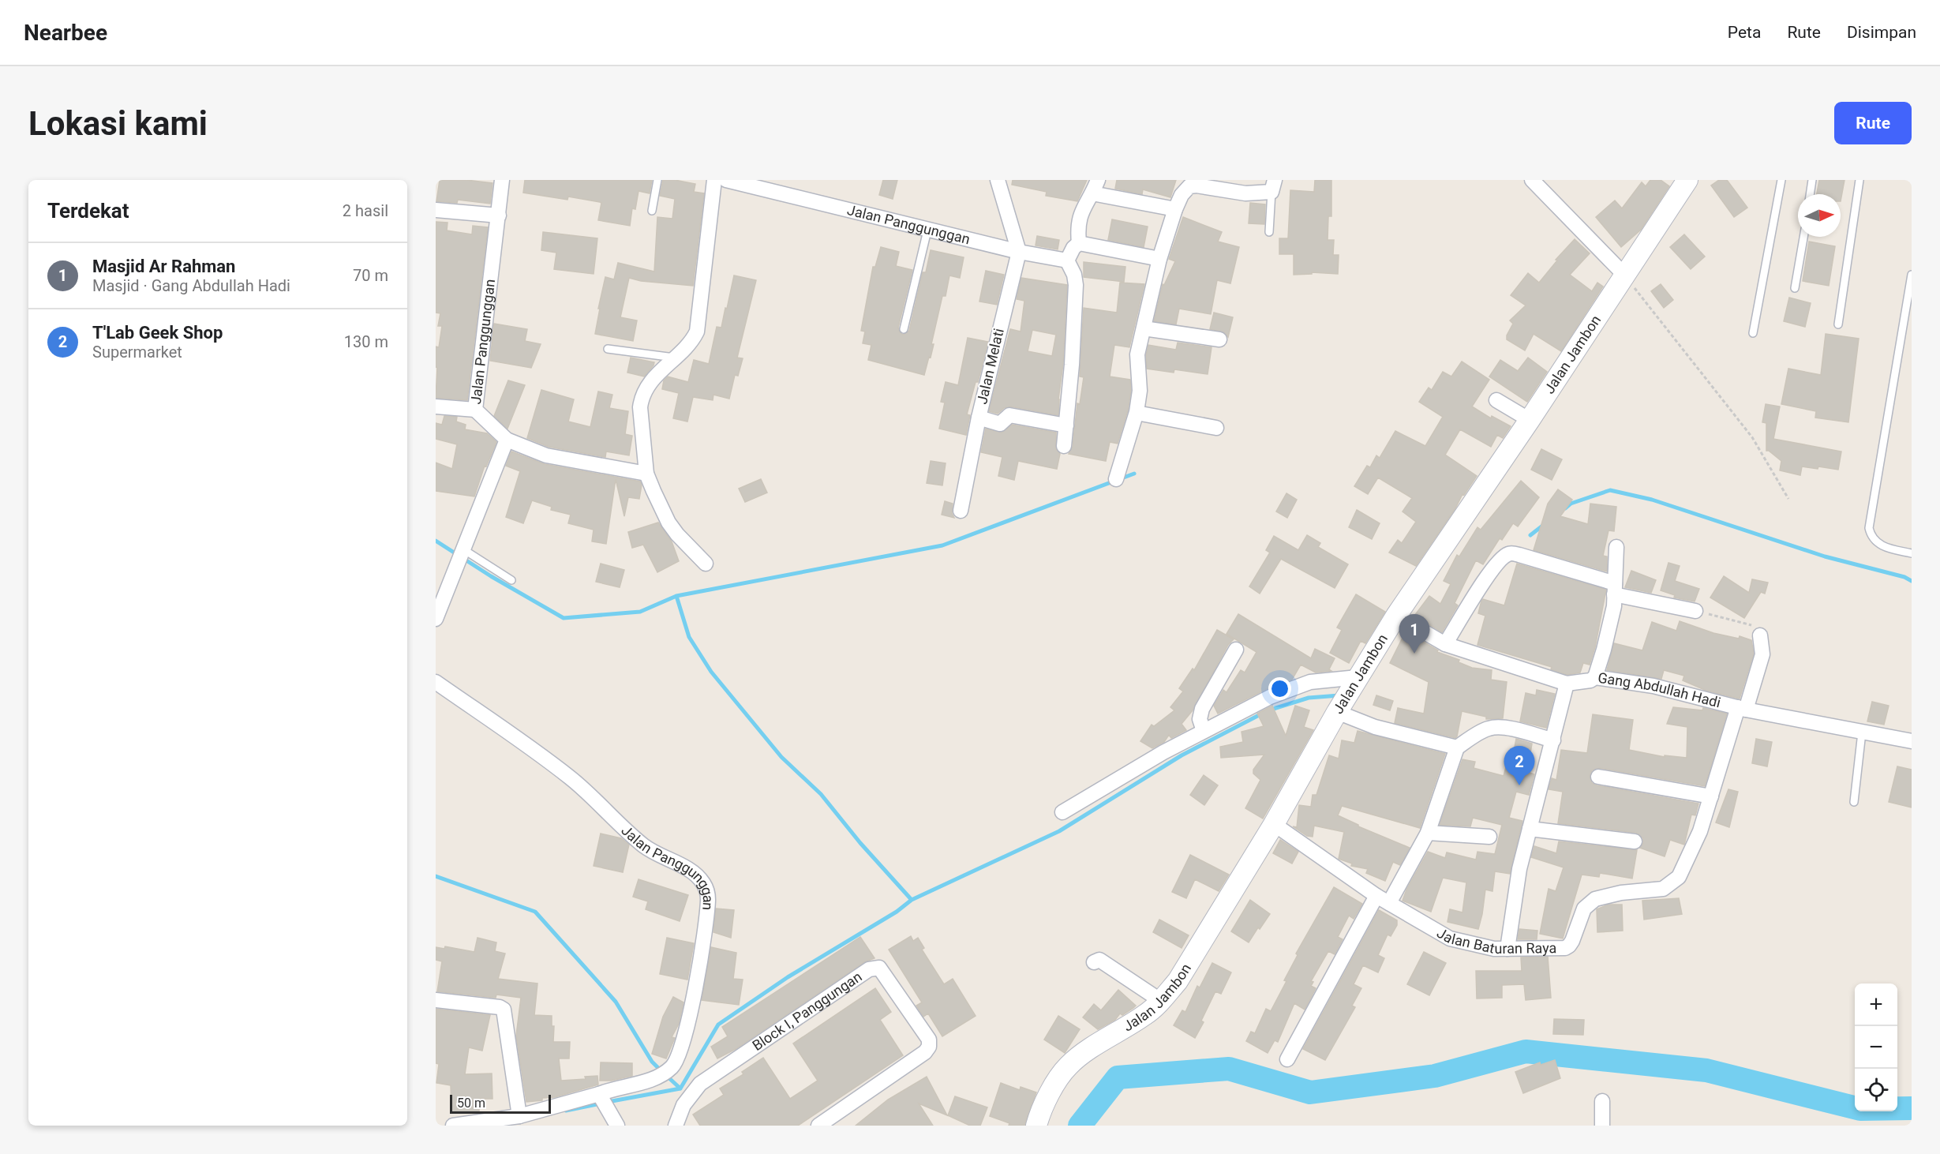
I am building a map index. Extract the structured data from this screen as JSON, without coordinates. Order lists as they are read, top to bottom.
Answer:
{
  "streets": {
    "main road": ["Jalan Jambon"],
    "street": [
      "Jalan Panggunggan",
      "Jalan Melati",
      "Gang Abdullah Hadi",
      "Jalan Baturan Raya",
      "Block I, Panggungan"
    ]
  },
  "crossings": [
    ["Jalan Panggunggan", "Jalan Melati"],
    ["Jalan Jambon", "Gang Abdullah Hadi"],
    ["Jalan Jambon", "Jalan Baturan Raya"],
    ["Gang Abdullah Hadi", "Jalan Baturan Raya"]
  ],
  "scale_bar": "50 m",
  "north": "right",
  "page": {
    "header": "Nearbee",
    "nav": ["Peta", "Rute", "Disimpan"],
    "buttons": "Rute",
    "title": "Lokasi kami",
    "heading": ["Terdekat", "2 hasil"],
    "list": [
      {
        "mark": "1",
        "name": "Masjid Ar Rahman",
        "note": "Masjid · Gang Abdullah Hadi",
        "value": "70 m"
      },
      {
        "mark": "2",
        "name": "T'Lab Geek Shop",
        "note": "Supermarket",
        "value": "130 m"
      }
    ],
    "pins": ["1", "2"],
    "map_buttons": ["+", "−"],
    "scale": "50 m"
  }
}
